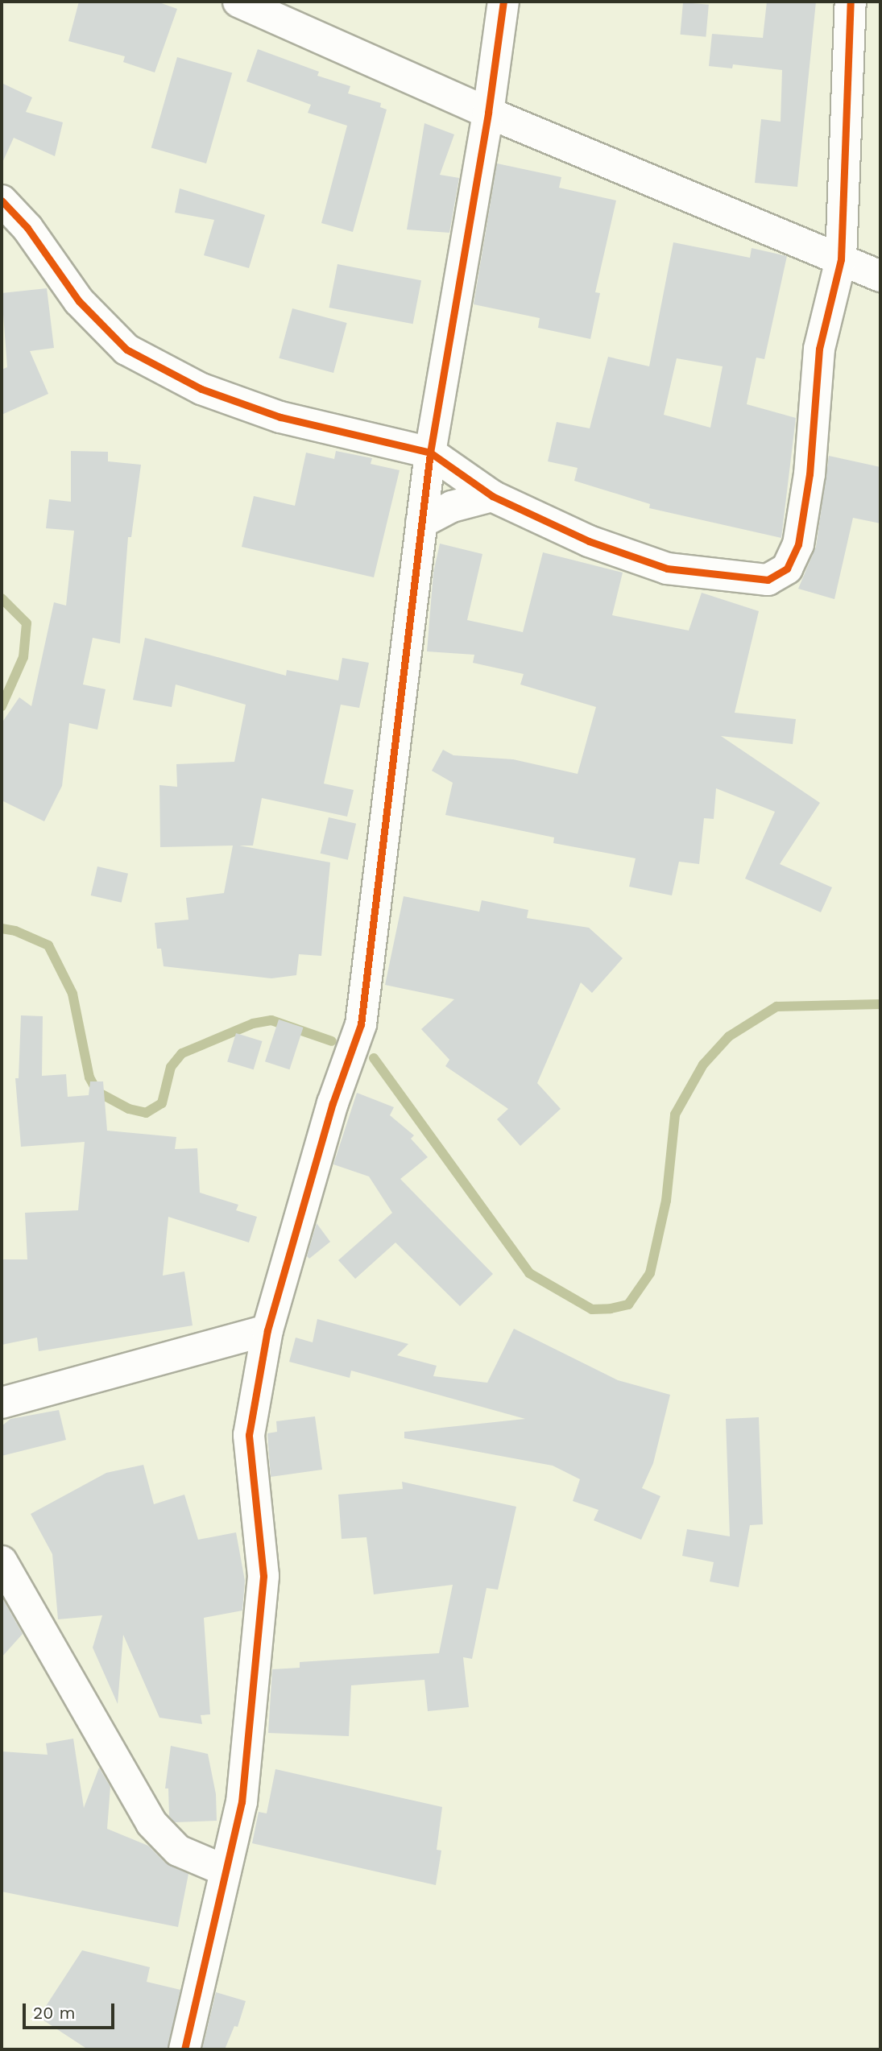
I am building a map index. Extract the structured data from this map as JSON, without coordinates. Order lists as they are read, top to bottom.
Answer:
{
  "scale_bar": "20 m"
}
